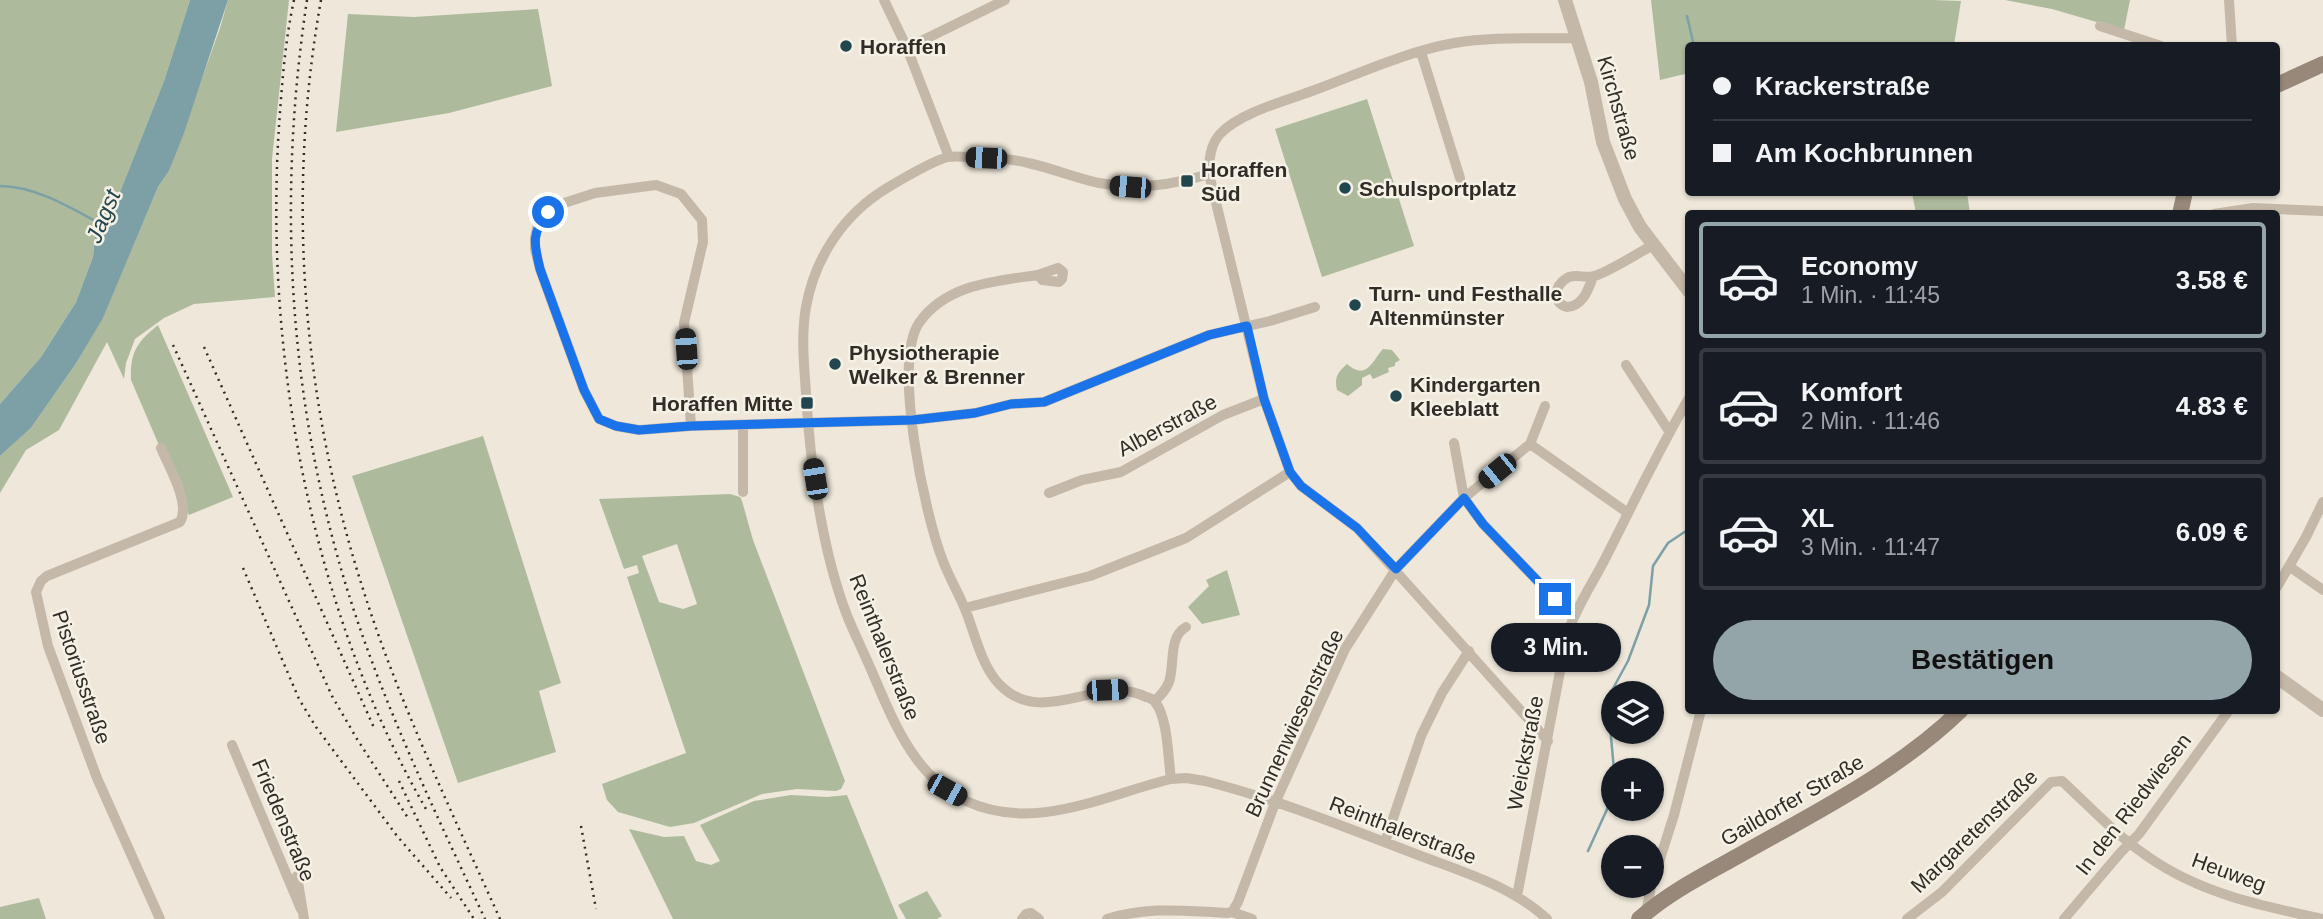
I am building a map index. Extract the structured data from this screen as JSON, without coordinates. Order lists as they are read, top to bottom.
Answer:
{
  "streets": {
    "main road": ["Gaildorfer Straße"],
    "street": [
      "Kirchstraße",
      "Alberstraße",
      "Reinthalerstraße",
      "Pistoriusstraße",
      "Brunnenwiesenstraße",
      "Weickstraße",
      "In den Riedwiesen",
      "Friedenstraße",
      "Margaretenstraße",
      "Heuweg"
    ]
  },
  "crossings": [
    ["Reinthalerstraße", "Brunnenwiesenstraße"],
    ["Reinthalerstraße", "Weickstraße"],
    ["In den Riedwiesen", "Margaretenstraße"],
    ["In den Riedwiesen", "Heuweg"],
    ["Margaretenstraße", "Heuweg"]
  ],
  "water": ["Jagst"],
  "places": {
    "other": [
      "Horaffen",
      "Schulsportplatz",
      "Turn- und Festhalle Altenmünster",
      "Physiotherapie Welker & Brenner",
      "Kindergarten Kleeblatt"
    ],
    "transit": ["Horaffen Süd", "Horaffen Mitte"]
  },
  "page": {
    "banner": ["Krackerstraße", "Am Kochbrunnen"],
    "list": [
      {
        "name": "Economy",
        "note": "1 Min. · 11:45",
        "value": "3.58 €"
      },
      {
        "name": "Komfort",
        "note": "2 Min. · 11:46",
        "value": "4.83 €"
      },
      {
        "name": "XL",
        "note": "3 Min. · 11:47",
        "value": "6.09 €"
      }
    ],
    "buttons": "Bestätigen",
    "bubble": "3 Min.",
    "map_buttons": ["+", "−"]
  }
}
